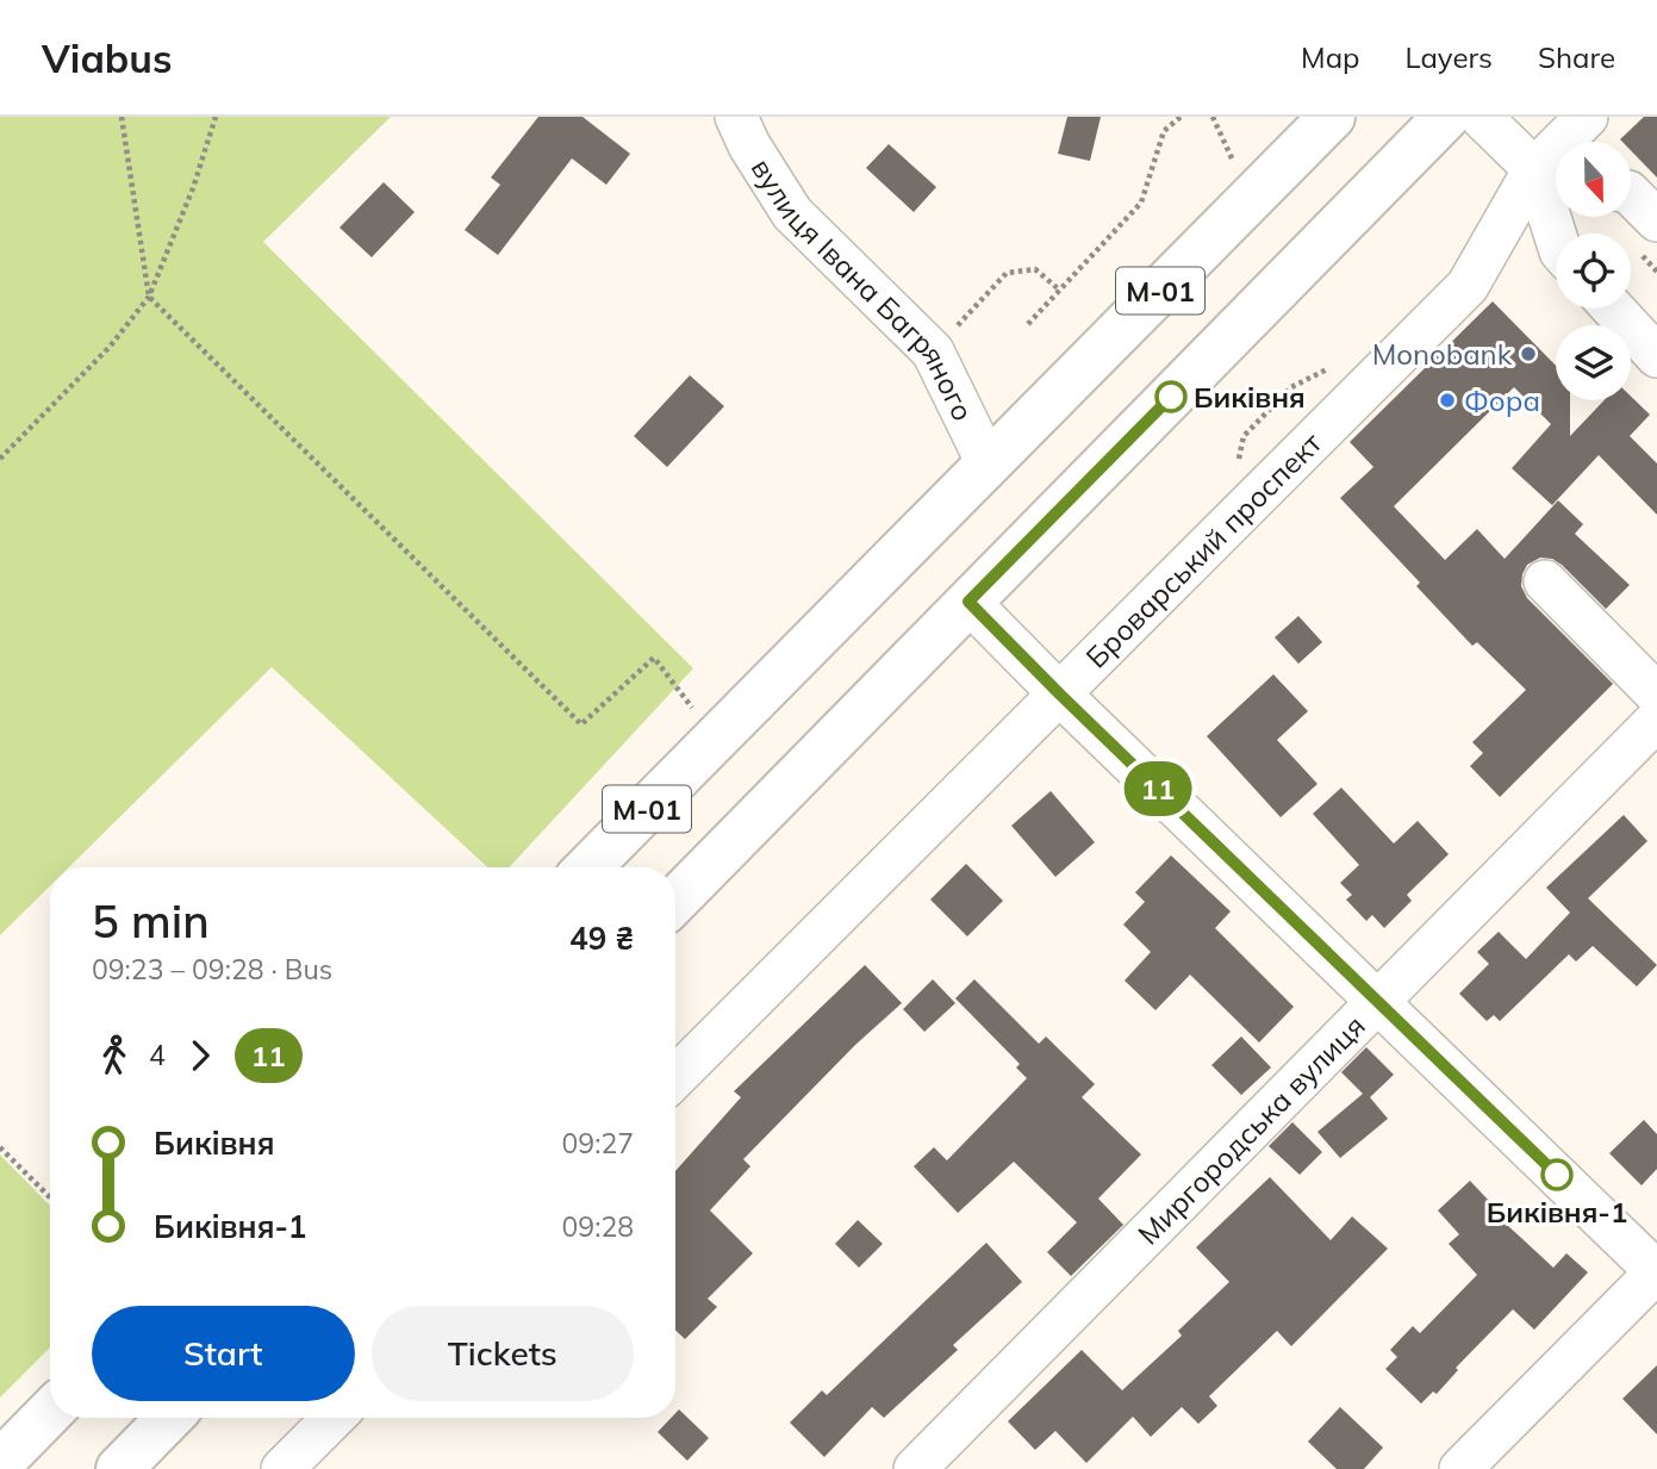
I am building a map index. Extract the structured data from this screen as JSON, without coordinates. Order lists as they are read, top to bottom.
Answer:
{
  "streets": {
    "highway": ["М-01"],
    "street": ["вулиця Івана Багряного", "Броварський проспект", "Миргородська вулиця"]
  },
  "crossings": [
    ["вулиця Івана Багряного", "М-01"]
  ],
  "places": [
    "Monobank",
    "Бикiвня",
    "Фора",
    "Бикiвня-1"
  ],
  "lines": ["bus line 11"],
  "north": "bottom",
  "page": {
    "header": "Viabus",
    "nav": ["Map", "Layers", "Share"],
    "on_map": "11",
    "heading": ["5 min", "09:23 – 09:28 · Bus", "49 ₴"],
    "legs": ["4", "11"],
    "list": [
      {
        "name": "Бикiвня",
        "value": "09:27"
      },
      {
        "name": "Бикiвня-1",
        "value": "09:28"
      }
    ],
    "buttons": ["Start", "Tickets"]
  }
}
